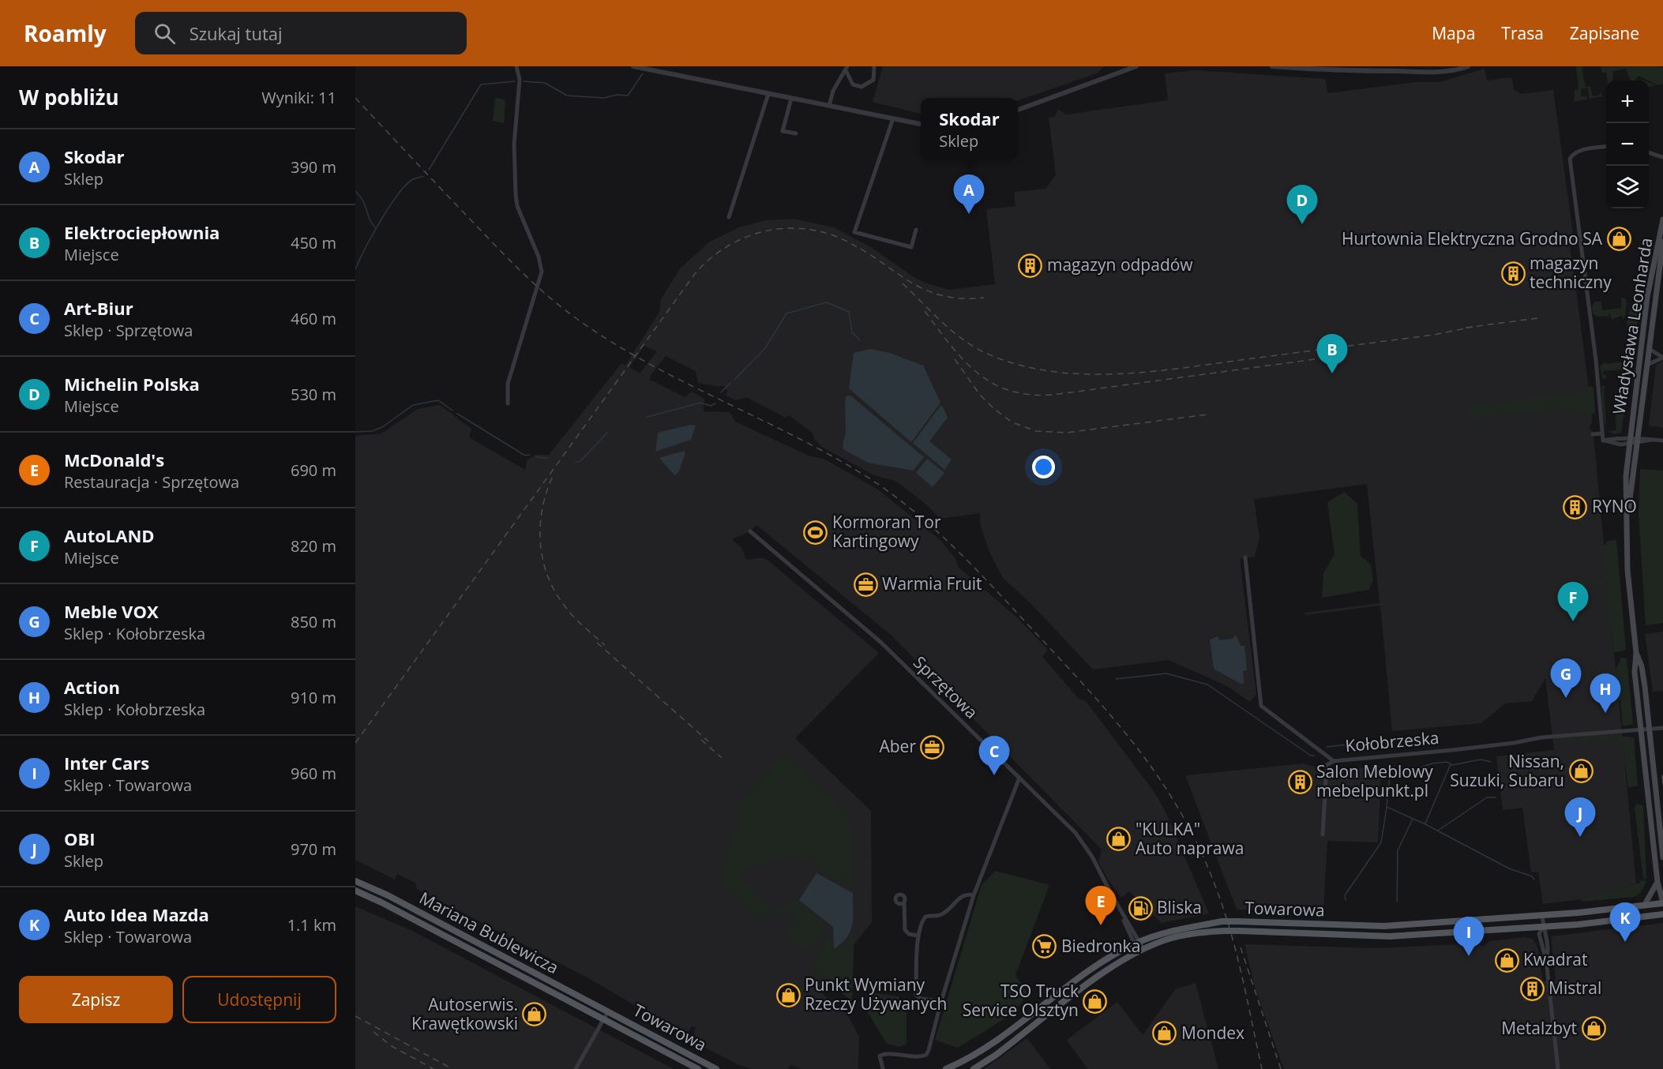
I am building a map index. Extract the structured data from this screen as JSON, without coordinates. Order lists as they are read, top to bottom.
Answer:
{
  "streets": {
    "main road": ["Władysława Leonharda", "Towarowa", "Mariana Bublewicza"],
    "street": ["Sprzętowa", "Kołobrzeska"]
  },
  "crossings": [
    ["Władysława Leonharda", "Kołobrzeska"],
    ["Władysława Leonharda", "Towarowa"],
    ["Sprzętowa", "Towarowa"],
    ["Towarowa", "Mariana Bublewicza"]
  ],
  "places": {
    "shop": [
      "Hurtownia Elektryczna Grodno SA",
      "Nissan, Suzuki, Subaru",
      "\"KULKA\" Auto naprawa",
      "Kwadrat",
      "Punkt Wymiany Rzeczy Używanych",
      "TSO Truck Service Olsztyn",
      "Autoserwis. Krawętkowski",
      "Metalzbyt",
      "Mondex"
    ],
    "building": [
      "magazyn odpadów",
      "magazyn techniczny",
      "RYNO",
      "Salon Meblowy mebelpunkt.pl",
      "Mistral"
    ],
    "sports": ["Kormoran Tor Kartingowy"],
    "office": ["Warmia Fruit", "Aber"],
    "fuel station": ["Bliska"],
    "supermarket": ["Biedronka"]
  },
  "page": {
    "header": "Roamly",
    "search": "Szukaj tutaj",
    "nav": ["Mapa", "Trasa", "Zapisane"],
    "heading": ["W pobliżu", "Wyniki: 11"],
    "map_buttons": ["+", "−"],
    "popup": ["Skodar", "Sklep"],
    "list": [
      {
        "mark": "A",
        "name": "Skodar",
        "note": "Sklep",
        "value": "390 m"
      },
      {
        "mark": "B",
        "name": "Elektrociepłownia",
        "note": "Miejsce",
        "value": "450 m"
      },
      {
        "mark": "C",
        "name": "Art-Biur",
        "note": "Sklep · Sprzętowa",
        "value": "460 m"
      },
      {
        "mark": "D",
        "name": "Michelin Polska",
        "note": "Miejsce",
        "value": "530 m"
      },
      {
        "mark": "E",
        "name": "McDonald's",
        "note": "Restauracja · Sprzętowa",
        "value": "690 m"
      },
      {
        "mark": "F",
        "name": "AutoLAND",
        "note": "Miejsce",
        "value": "820 m"
      },
      {
        "mark": "G",
        "name": "Meble VOX",
        "note": "Sklep · Kołobrzeska",
        "value": "850 m"
      },
      {
        "mark": "H",
        "name": "Action",
        "note": "Sklep · Kołobrzeska",
        "value": "910 m"
      },
      {
        "mark": "I",
        "name": "Inter Cars",
        "note": "Sklep · Towarowa",
        "value": "960 m"
      },
      {
        "mark": "J",
        "name": "OBI",
        "note": "Sklep",
        "value": "970 m"
      },
      {
        "mark": "K",
        "name": "Auto Idea Mazda",
        "note": "Sklep · Towarowa",
        "value": "1.1 km"
      }
    ],
    "pins": [
      "A",
      "D",
      "B",
      "F",
      "G",
      "H",
      "C",
      "J",
      "E",
      "K",
      "I"
    ],
    "buttons": ["Zapisz", "Udostępnij"]
  }
}
